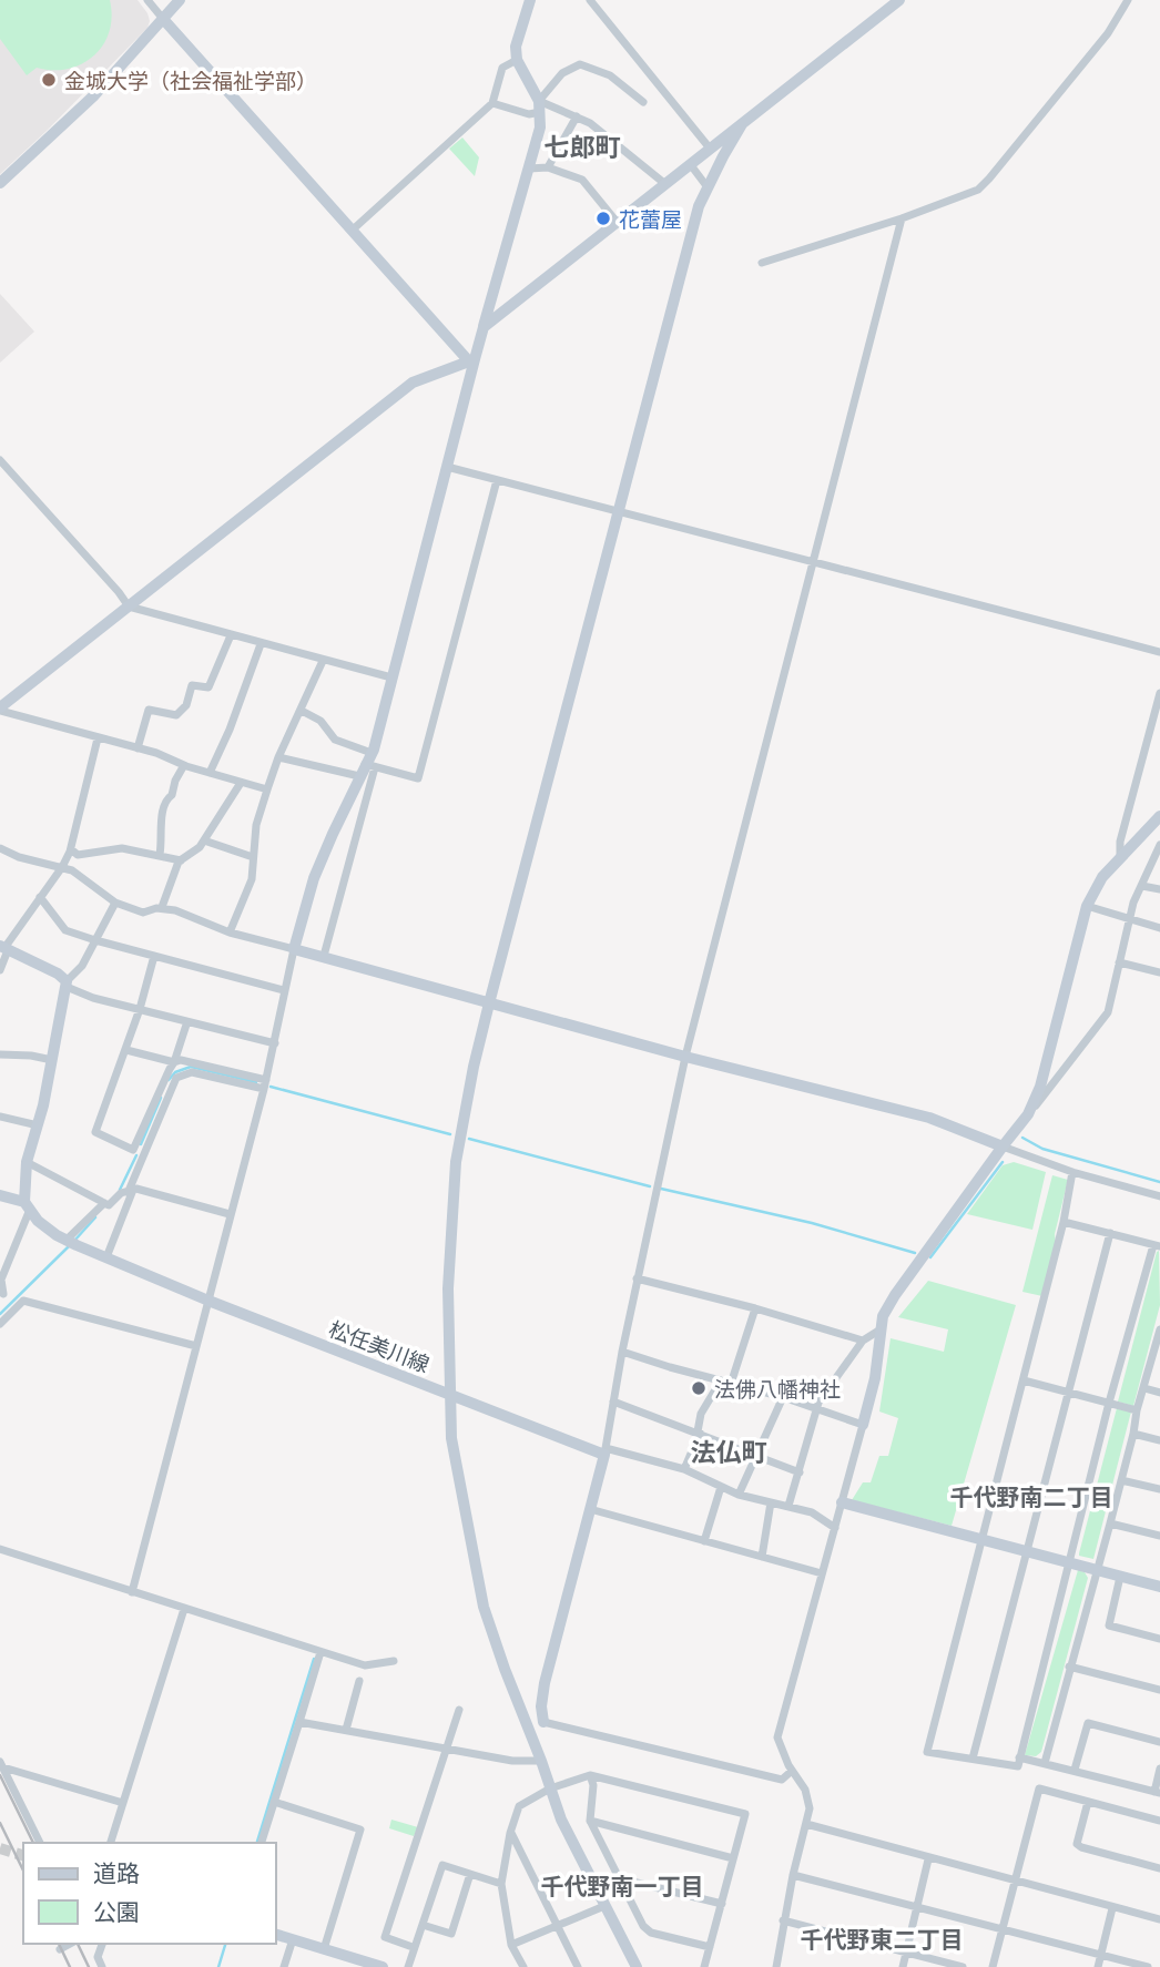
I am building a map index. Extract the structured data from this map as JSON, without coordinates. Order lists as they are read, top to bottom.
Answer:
{
  "streets": {
    "street": ["松任美川線"]
  },
  "districts": [
    "七郎町",
    "法仏町",
    "千代野南二丁目",
    "千代野南一丁目",
    "千代野東二丁目"
  ],
  "places": ["金城大学（社会福祉学部）", "花蕾屋", "法佛八幡神社"],
  "legend": ["道路", "公園"]
}
